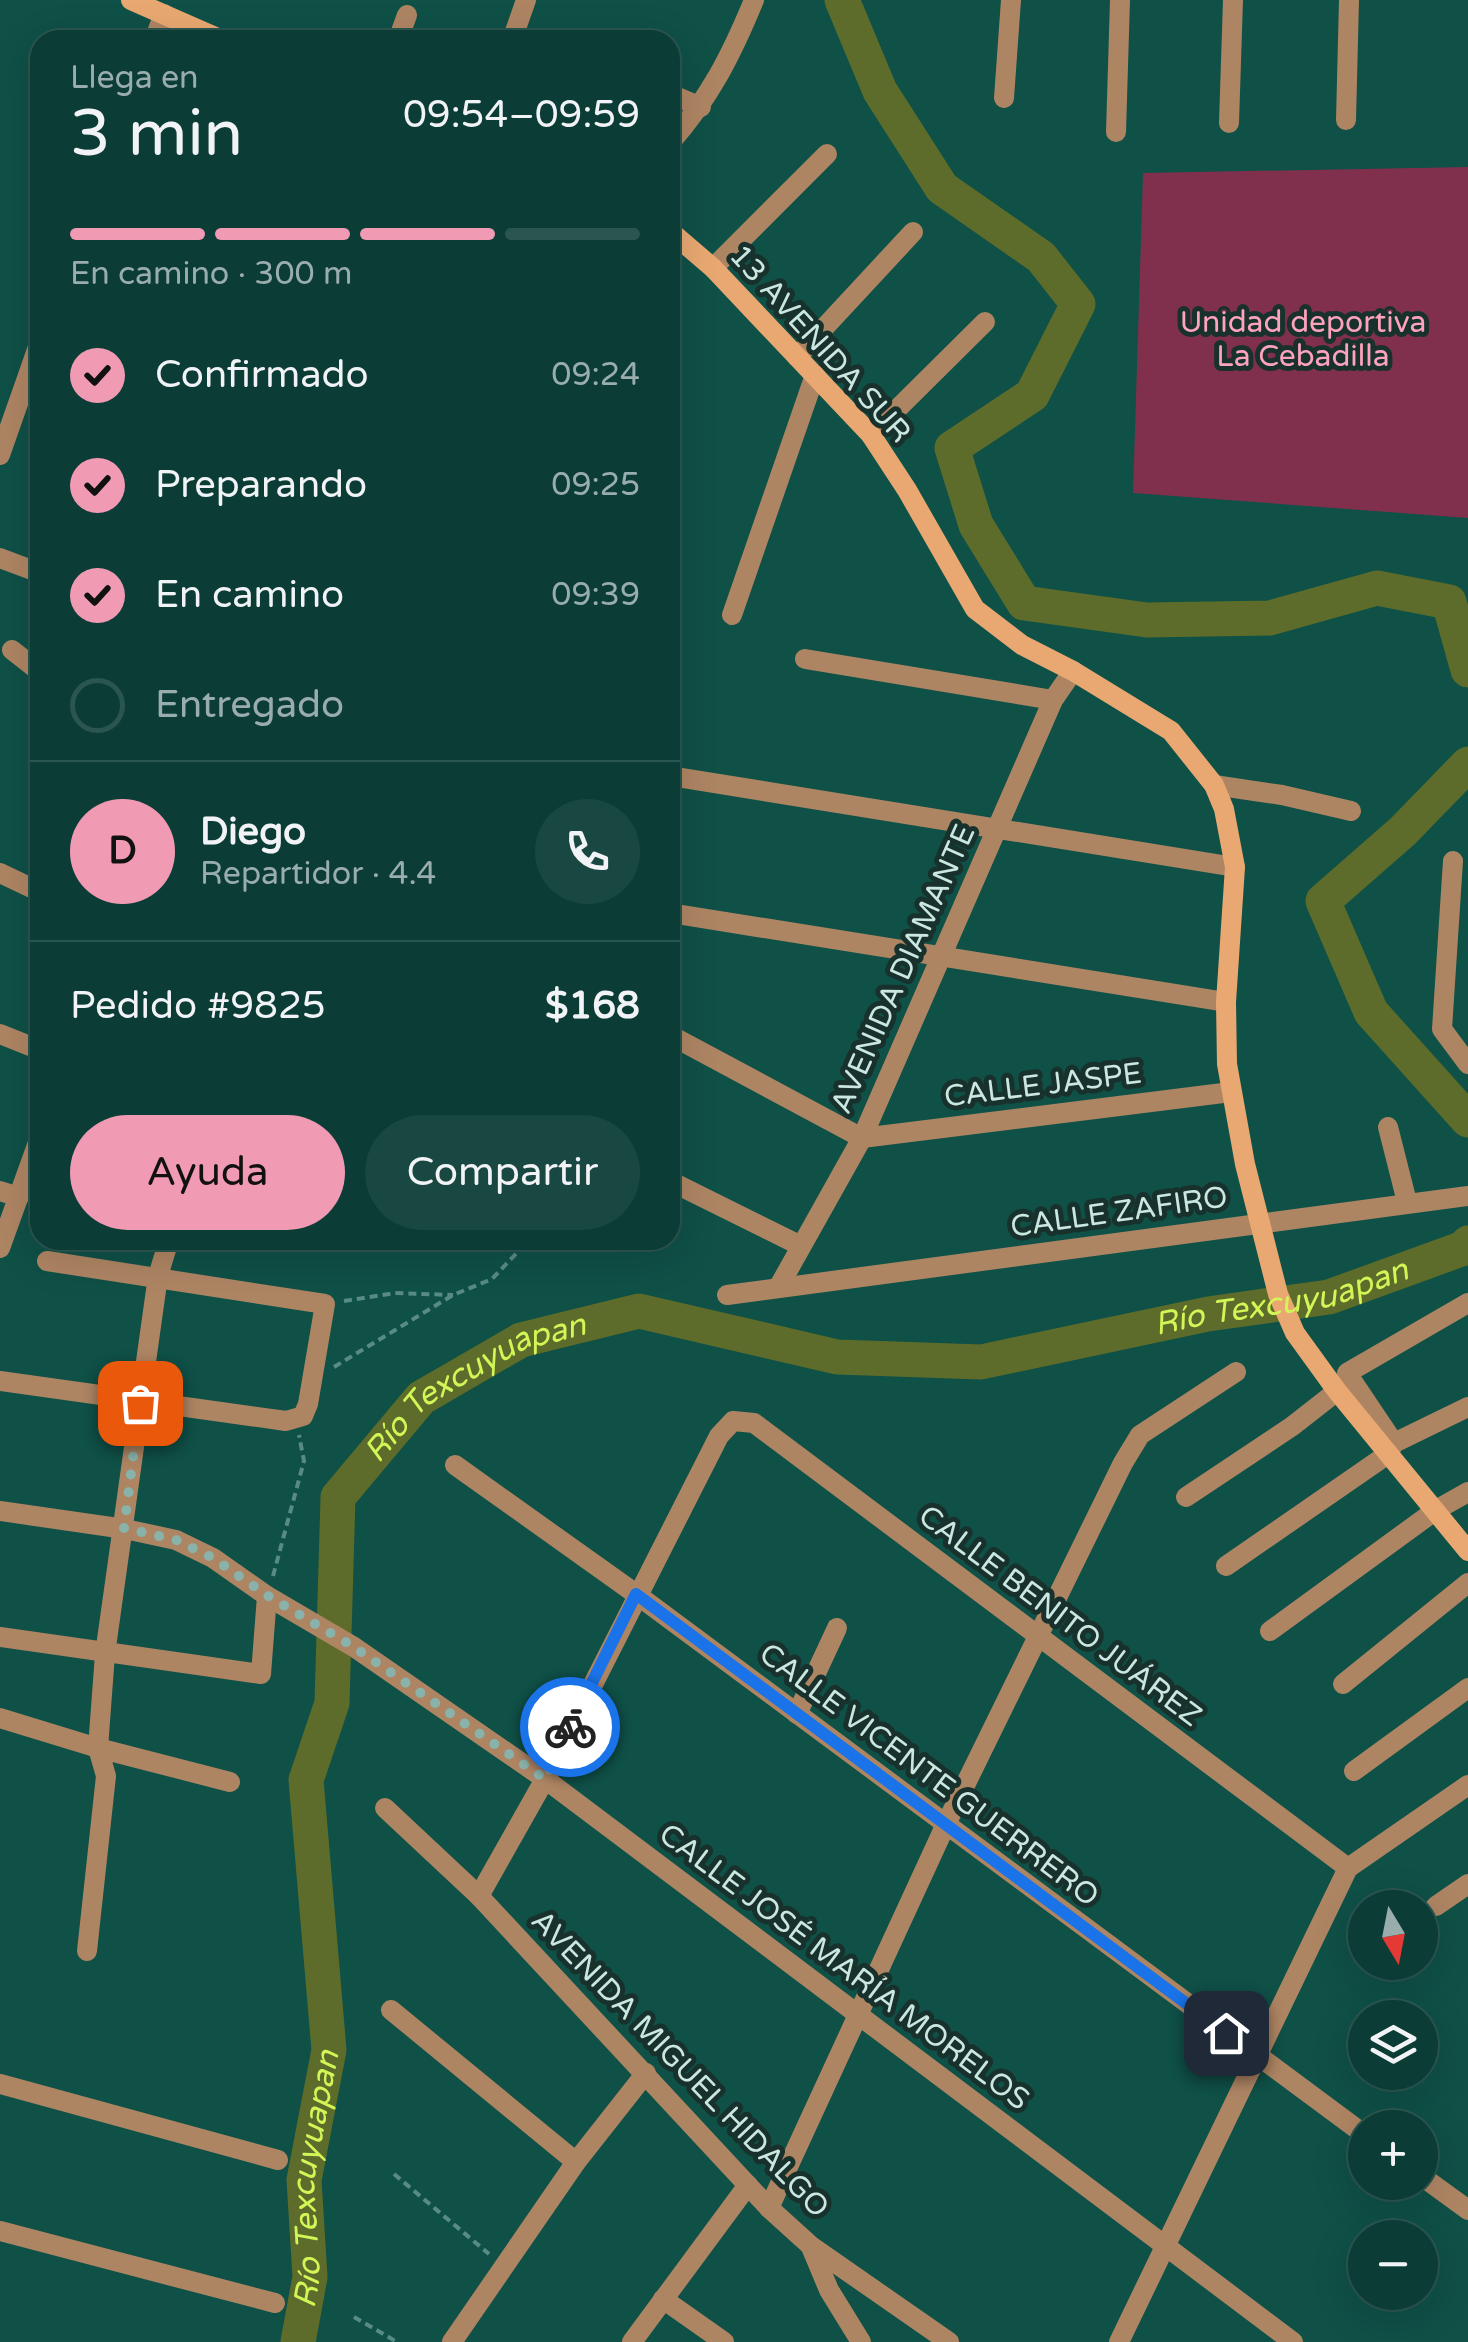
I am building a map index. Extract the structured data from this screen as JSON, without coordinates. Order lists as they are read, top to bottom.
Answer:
{
  "streets": {
    "street": [
      "13 AVENIDA SUR",
      "AVENIDA DIAMANTE",
      "CALLE JASPE",
      "CALLE ZAFIRO",
      "CALLE BENITO JUÁREZ",
      "CALLE VICENTE GUERRERO",
      "CALLE JOSÉ MARÍA MORELOS",
      "AVENIDA MIGUEL HIDALGO"
    ]
  },
  "crossings": [
    ["13 AVENIDA SUR", "AVENIDA DIAMANTE"],
    ["13 AVENIDA SUR", "CALLE JASPE"],
    ["13 AVENIDA SUR", "CALLE ZAFIRO"],
    ["AVENIDA DIAMANTE", "CALLE JASPE"],
    ["AVENIDA DIAMANTE", "CALLE ZAFIRO"],
    ["CALLE BENITO JUÁREZ", "CALLE VICENTE GUERRERO"]
  ],
  "water": ["Río Texcuyuapan"],
  "parks": ["Unidad deportiva La Cebadilla"],
  "north": "bottom",
  "page": {
    "heading": ["3 min", "Llega en", "09:54–09:59"],
    "panel": [
      "Diego",
      "Repartidor · 4.4",
      "Pedido #9825",
      "$168"
    ],
    "bar": "En camino · 300 m",
    "list": [
      ["Confirmado", "09:24"],
      ["Preparando", "09:25"],
      ["En camino", "09:39"],
      "Entregado"
    ],
    "round": "D",
    "buttons": ["Ayuda", "Compartir"],
    "map_buttons": ["+", "−"]
  }
}
